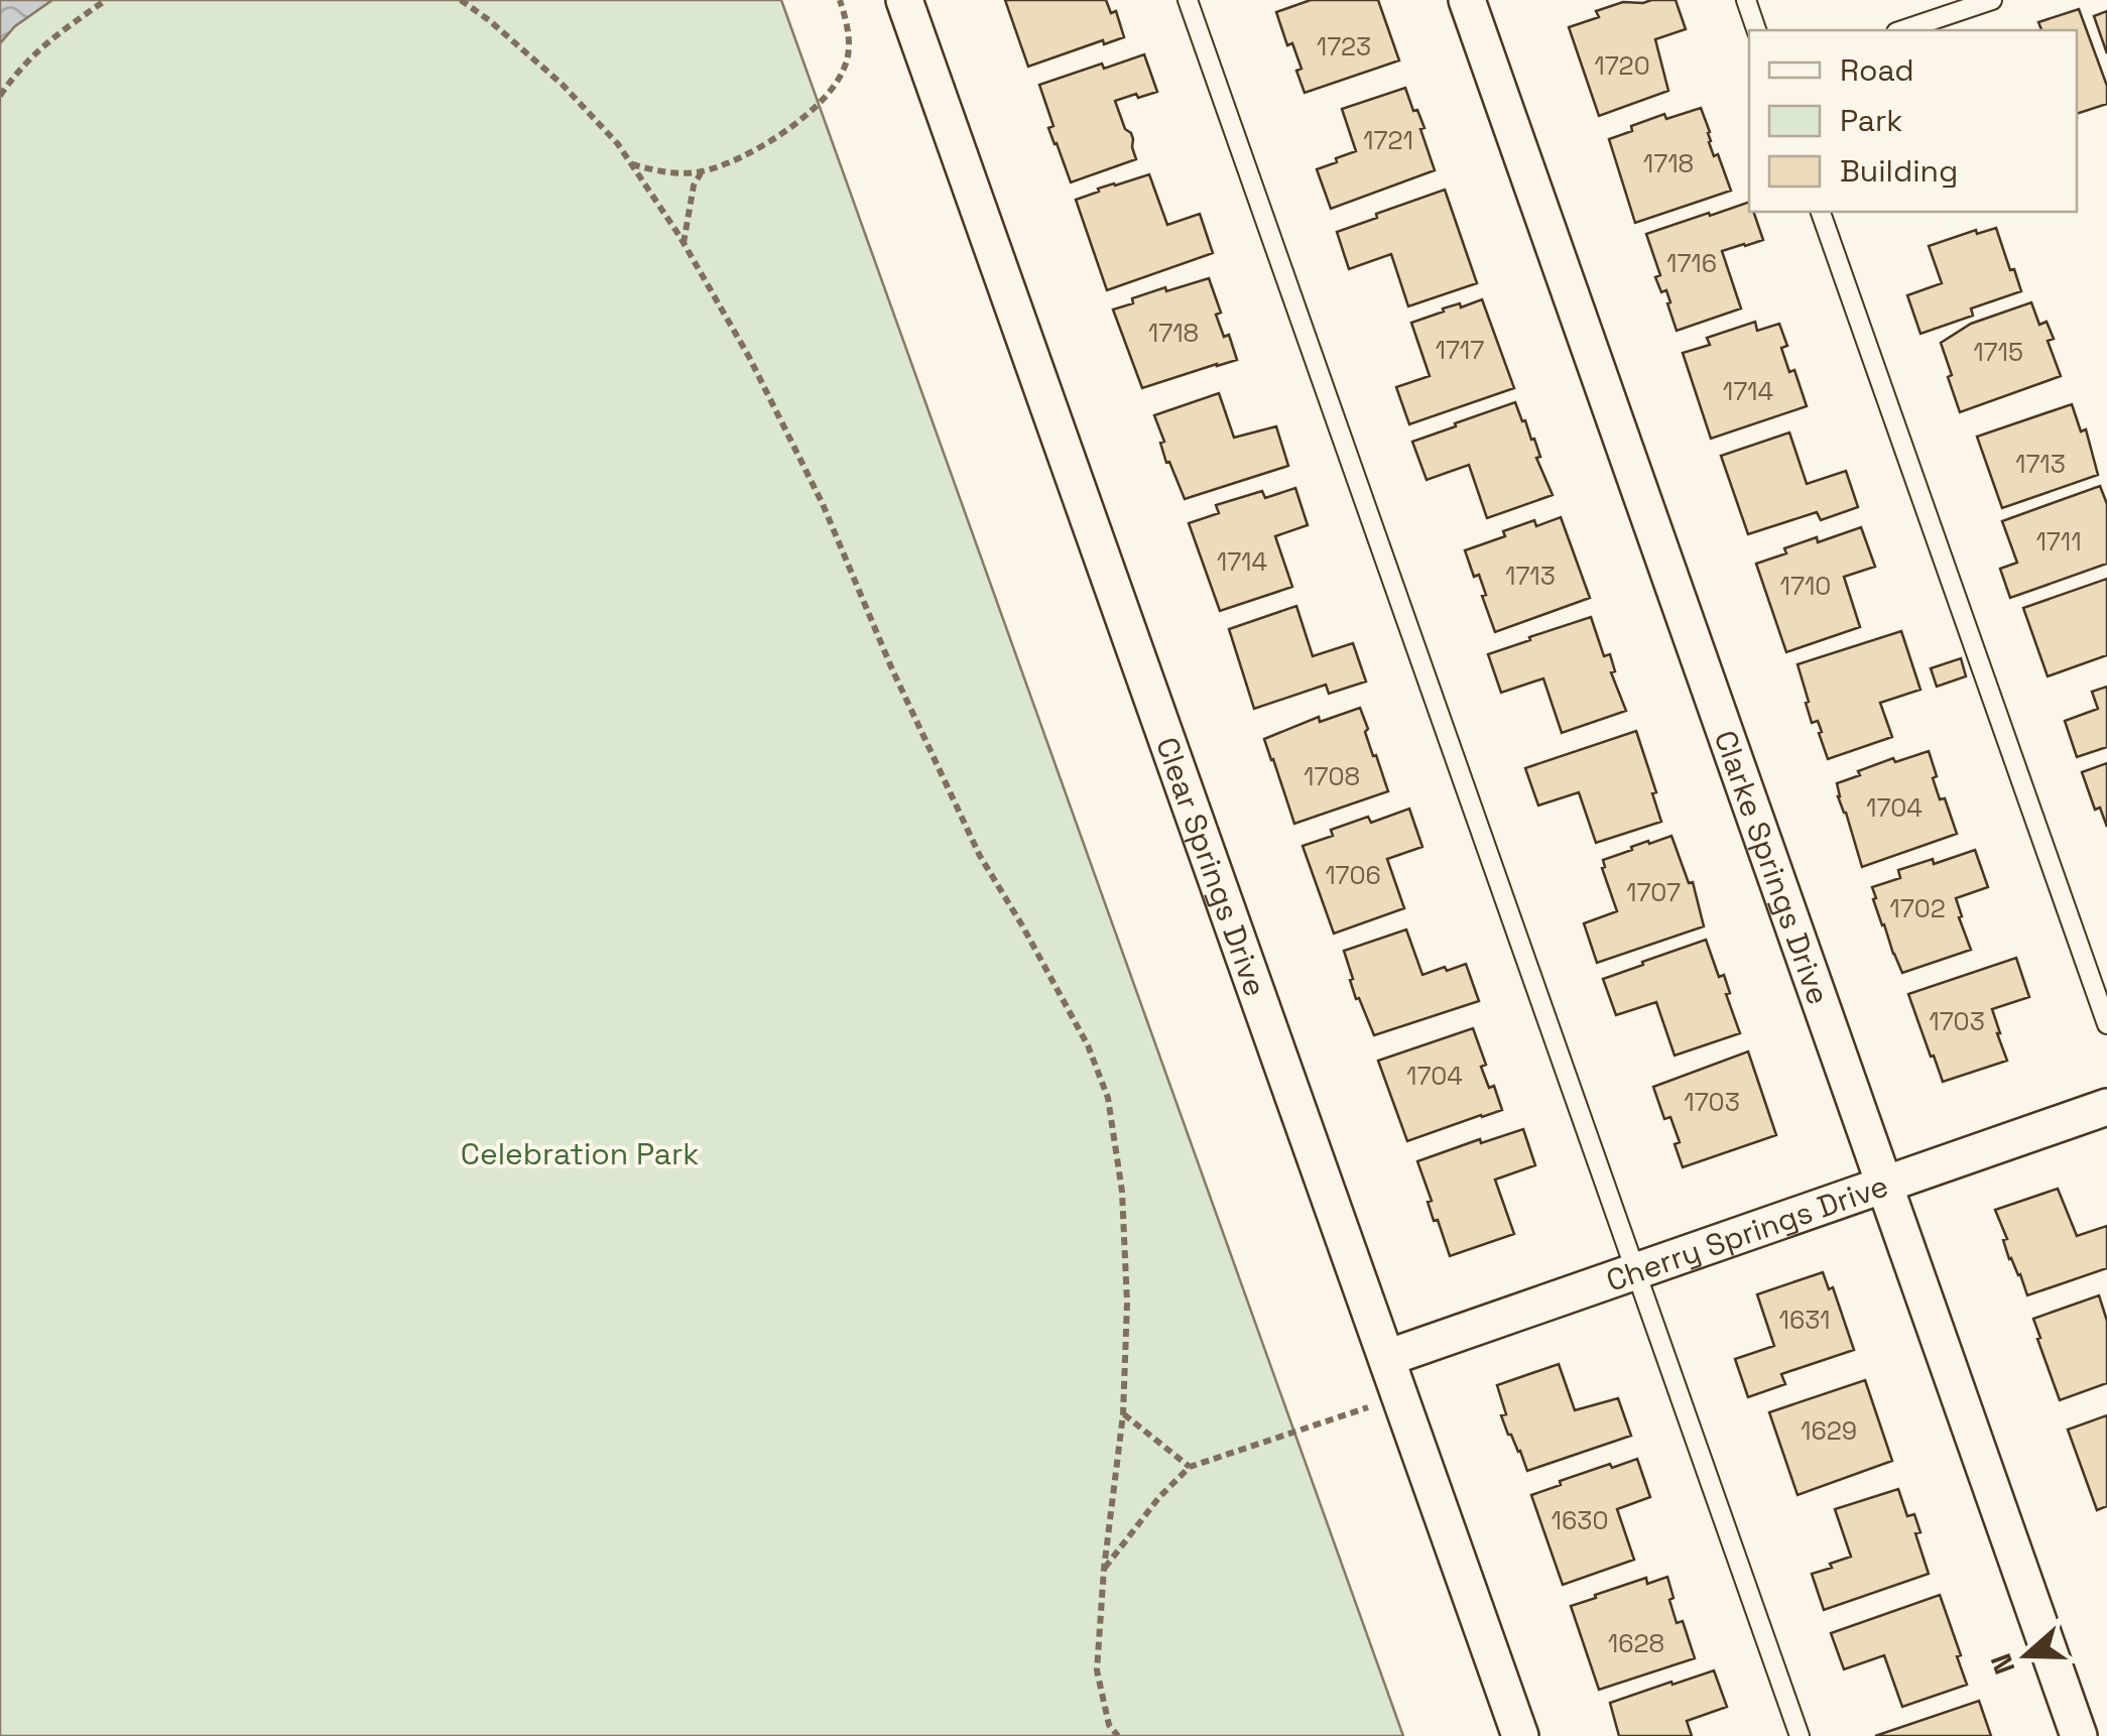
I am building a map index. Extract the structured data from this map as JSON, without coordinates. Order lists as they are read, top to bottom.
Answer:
{
  "streets": {
    "street": ["Clear Springs Drive", "Clarke Springs Drive", "Cherry Springs Drive"]
  },
  "crossings": [
    ["Clear Springs Drive", "Cherry Springs Drive"],
    ["Clarke Springs Drive", "Cherry Springs Drive"]
  ],
  "parks": ["Celebration Park"],
  "house_numbers": [
    "1723",
    "1720",
    "1721",
    "1718",
    "1716",
    "1718",
    "1717",
    "1715",
    "1714",
    "1713",
    "1711",
    "1714",
    "1713",
    "1710",
    "1708",
    "1704",
    "1706",
    "1707",
    "1702",
    "1703",
    "1704",
    "1703",
    "1631",
    "1629",
    "1630",
    "1628"
  ],
  "legend": ["Road", "Park", "Building"],
  "north": "left"
}
